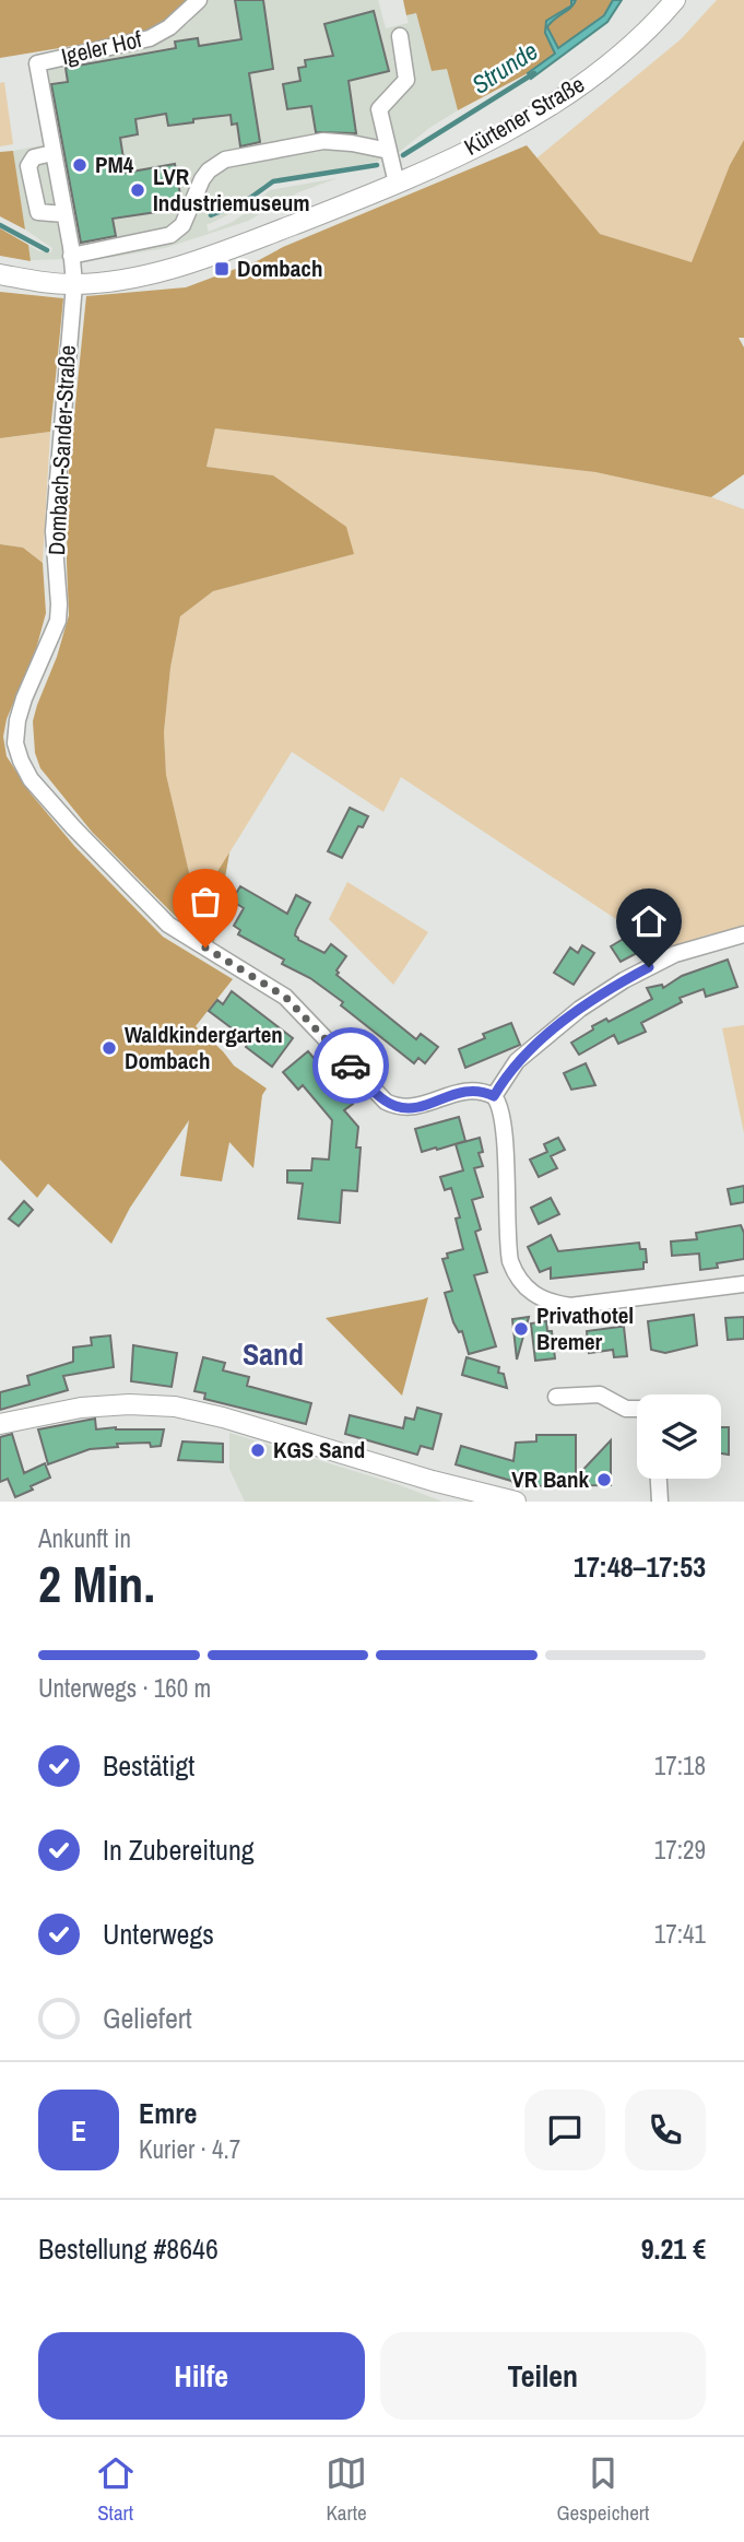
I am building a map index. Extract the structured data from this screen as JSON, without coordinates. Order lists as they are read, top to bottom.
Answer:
{
  "streets": {
    "main road": ["Kürtener Straße"],
    "street": ["Igeler Hof", "Dombach-Sander-Straße"]
  },
  "crossings": [
    ["Kürtener Straße", "Dombach-Sander-Straße"]
  ],
  "districts": ["Sand"],
  "water": ["Strunde"],
  "places": {
    "other": [
      "PM4",
      "LVR Industriemuseum",
      "Waldkindergarten Dombach",
      "Privathotel Bremer",
      "KGS Sand",
      "VR Bank"
    ],
    "transit": ["Dombach"]
  },
  "page": {
    "heading": ["2 Min.", "Ankunft in", "17:48–17:53"],
    "panel": [
      "Emre",
      "Kurier · 4.7",
      "Bestellung #8646",
      "9.21 €"
    ],
    "bar": "Unterwegs · 160 m",
    "list": [
      ["Bestätigt", "17:18"],
      ["In Zubereitung", "17:29"],
      ["Unterwegs", "17:41"],
      "Geliefert"
    ],
    "round": "E",
    "buttons": ["Hilfe", "Teilen"],
    "tabs": ["Start", "Karte", "Gespeichert"]
  }
}
